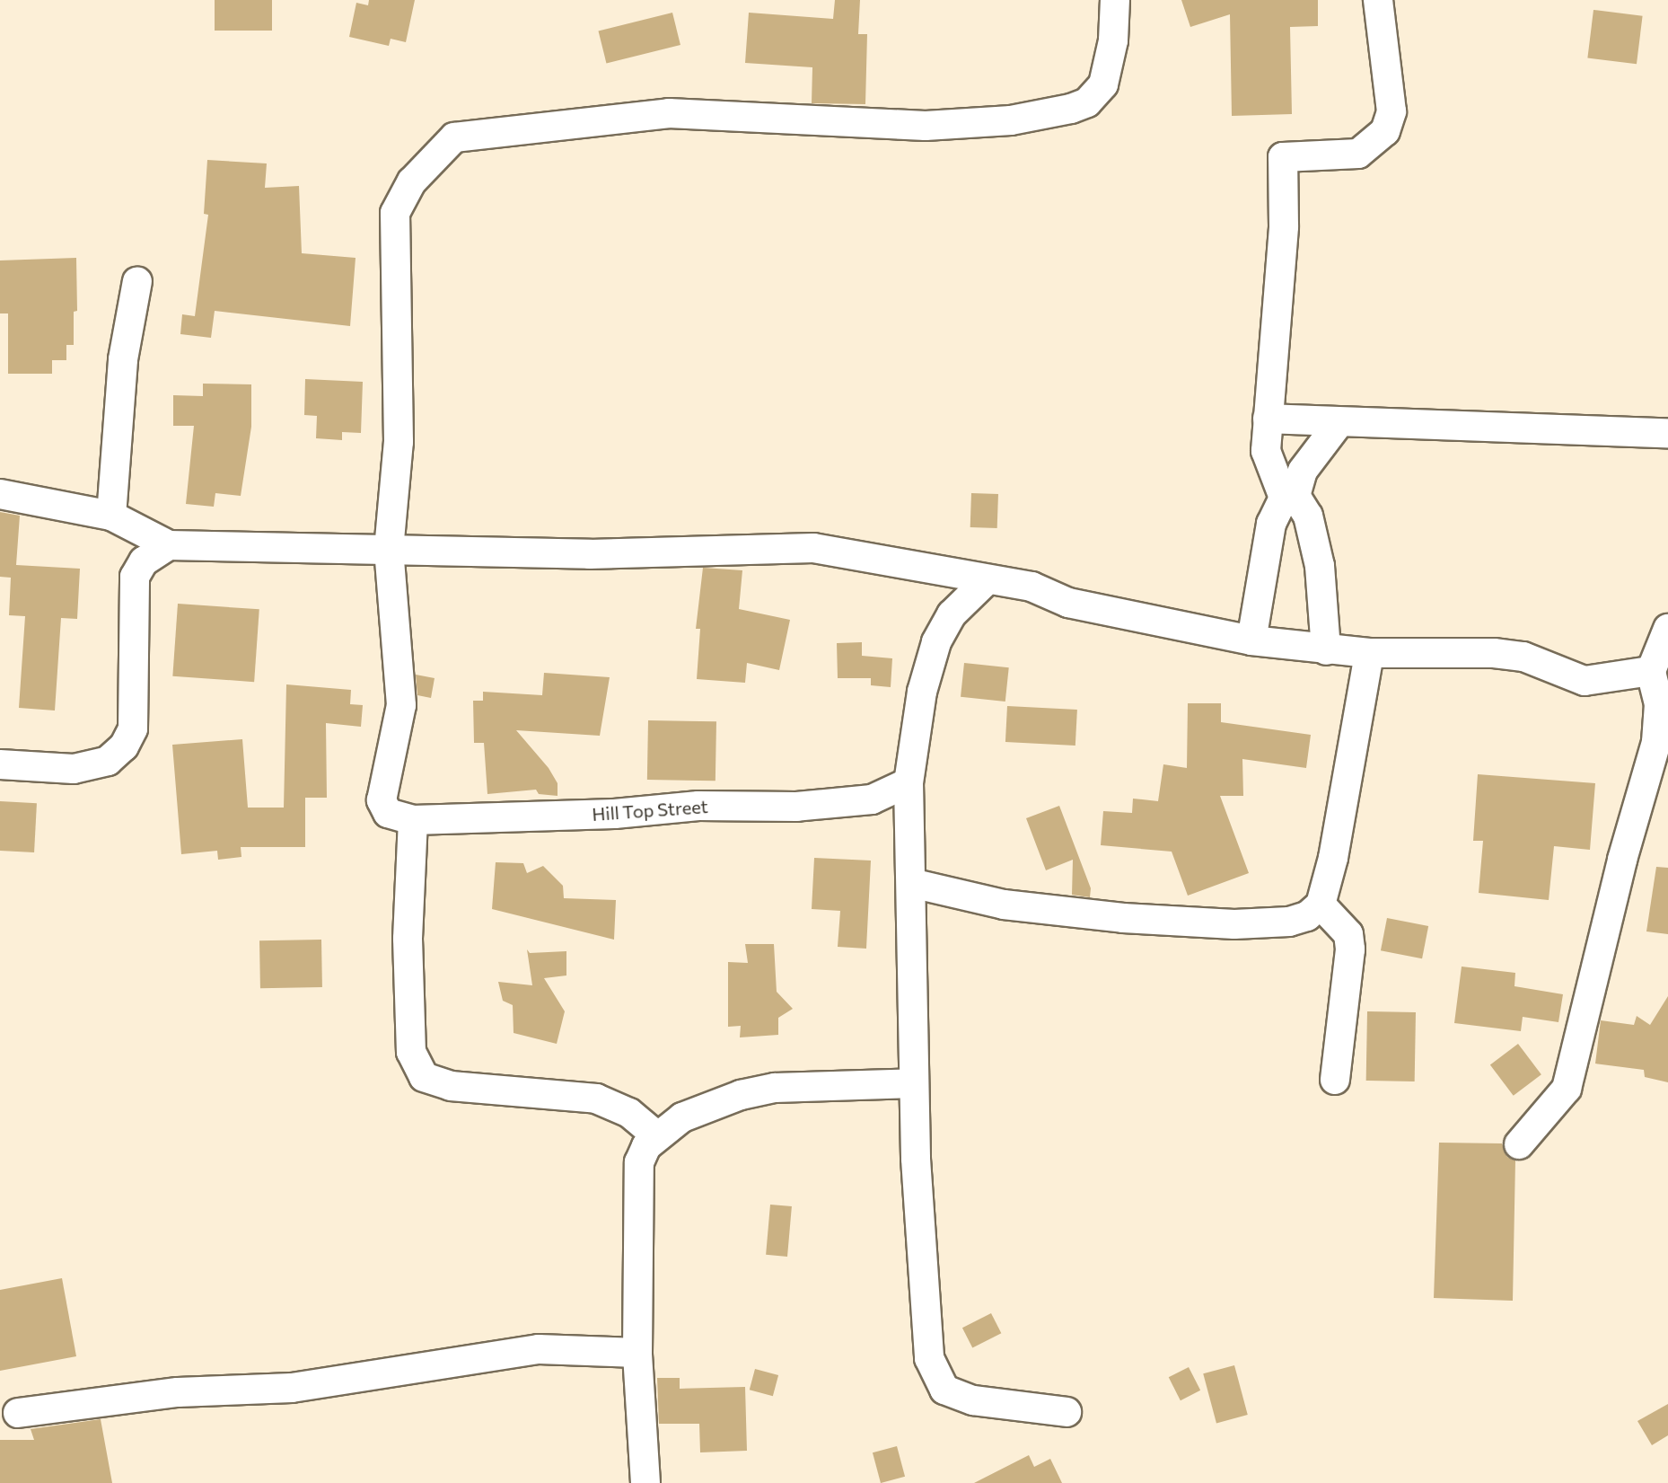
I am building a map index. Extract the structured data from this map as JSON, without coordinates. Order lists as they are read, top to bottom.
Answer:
{
  "streets": {
    "street": ["Hill Top Street"]
  }
}
